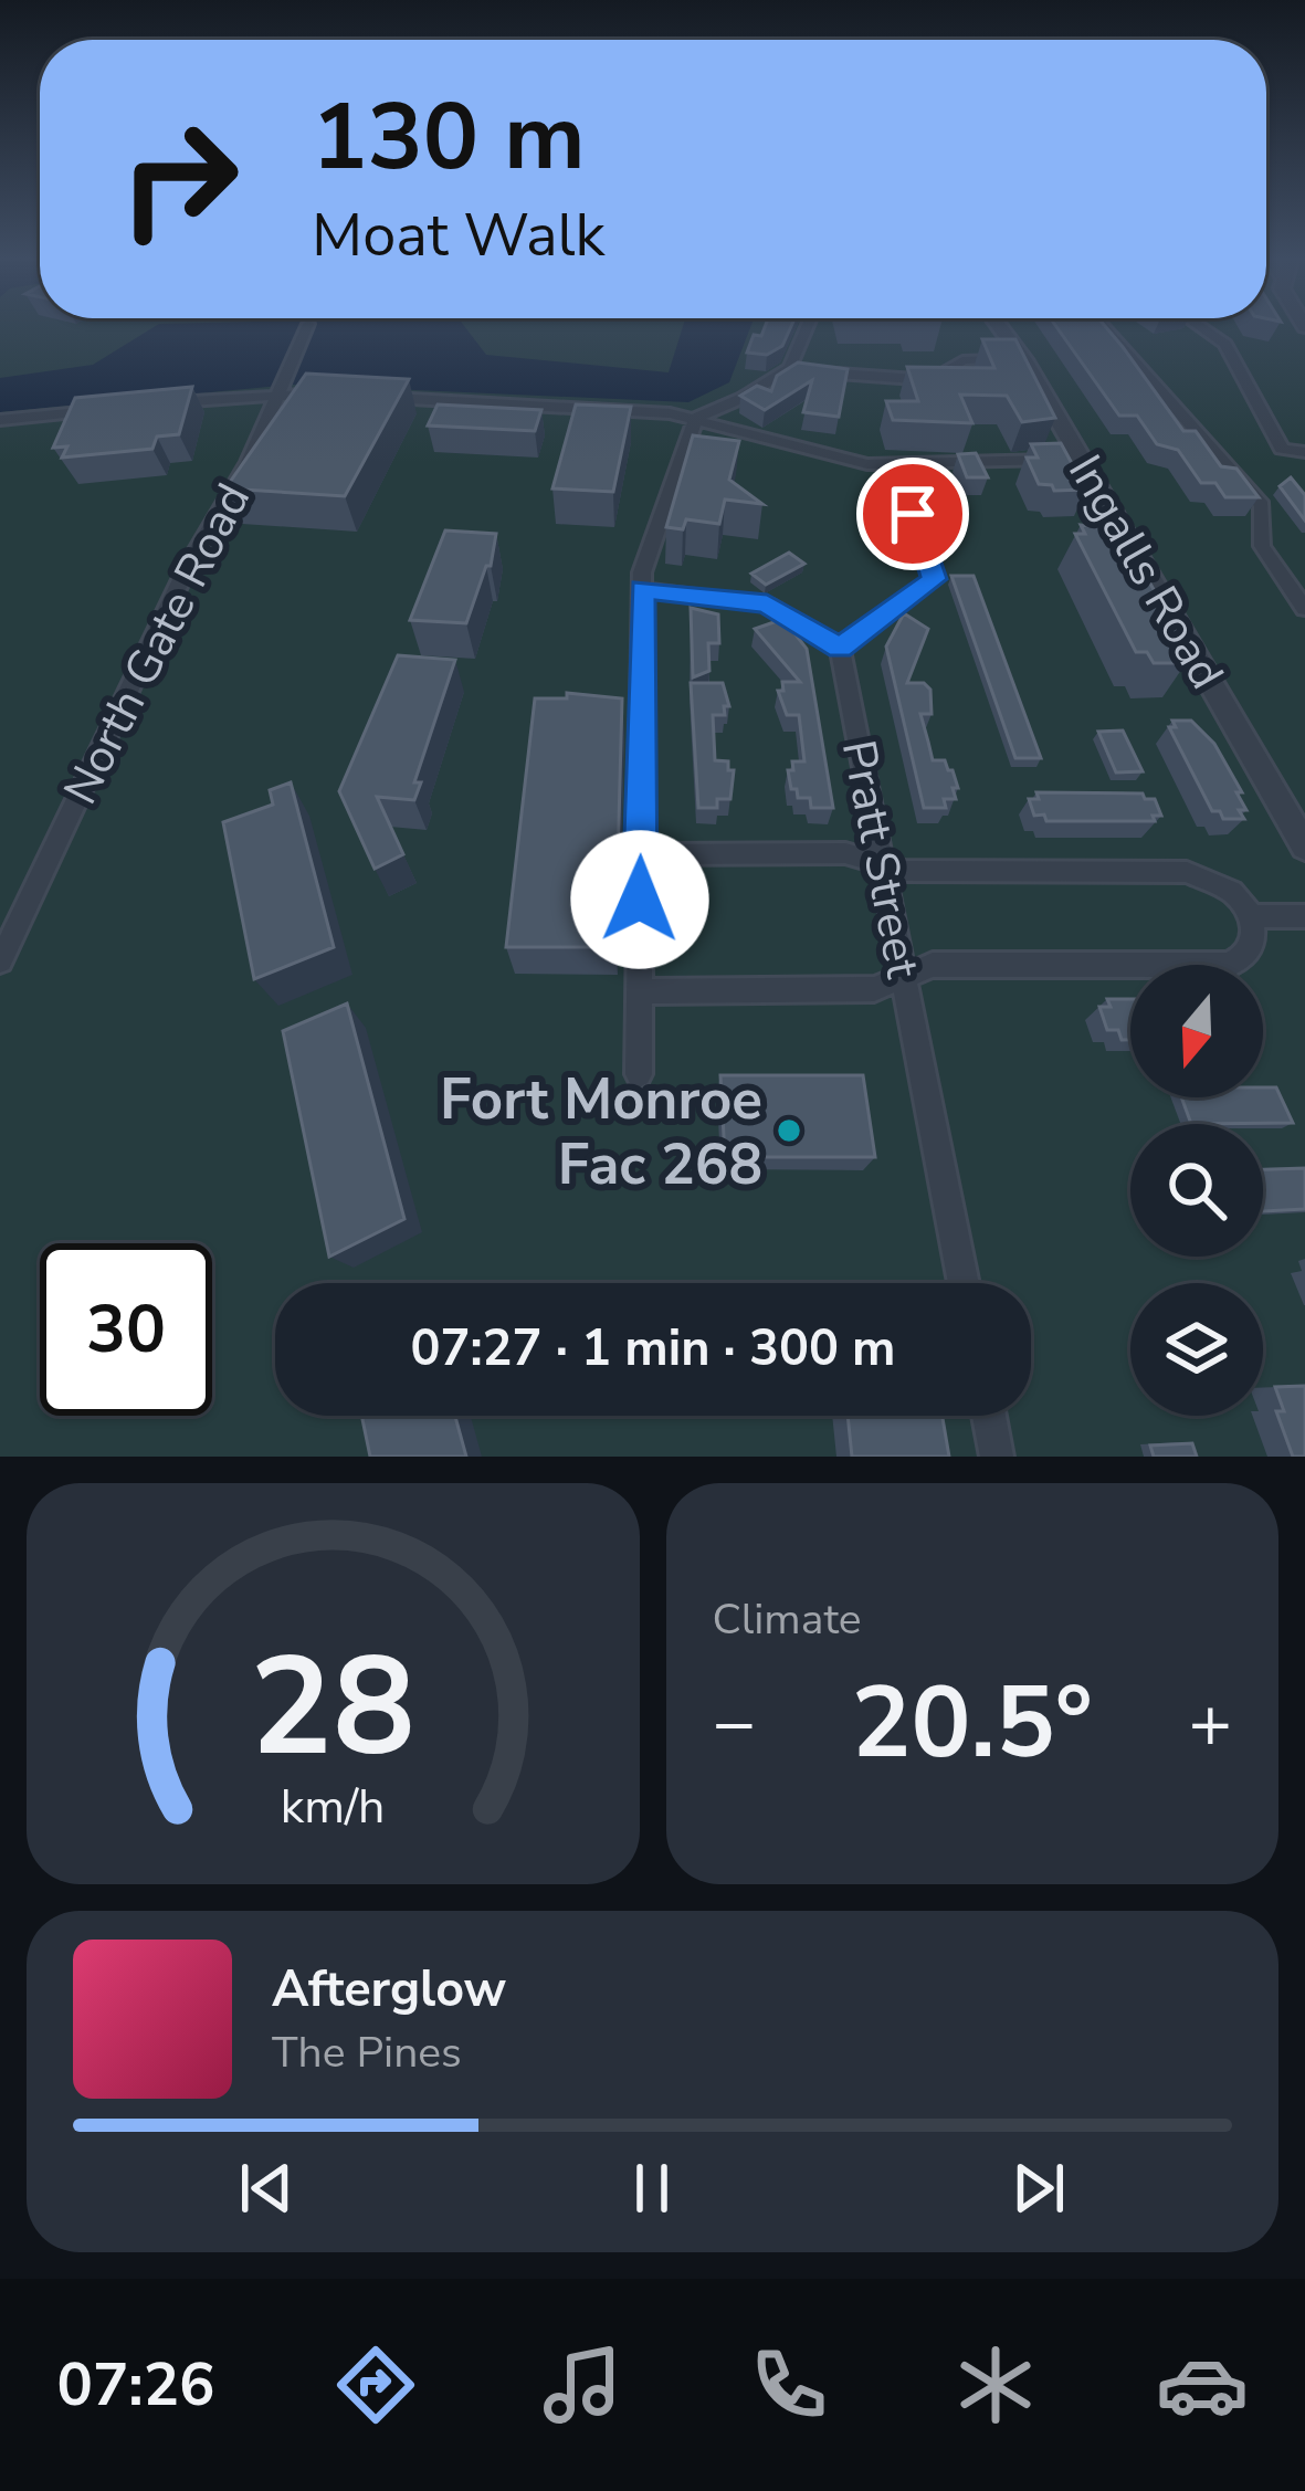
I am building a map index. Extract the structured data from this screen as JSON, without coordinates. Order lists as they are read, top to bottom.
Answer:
{
  "streets": {
    "street": ["Ingalls Road", "North Gate Road", "Pratt Street"]
  },
  "places": ["Fort Monroe Fac 268"],
  "north": "bottom",
  "page": {
    "turn": ["130 m", "Moat Walk"],
    "limit": "30",
    "trip": "07:27 · 1 min · 300 m",
    "tile": "Climate",
    "heat": ["−", "20.5°", "+"],
    "song": ["Afterglow", "The Pines"],
    "tabs": "07:26",
    "gauge": ["28", "km/h"]
  }
}
